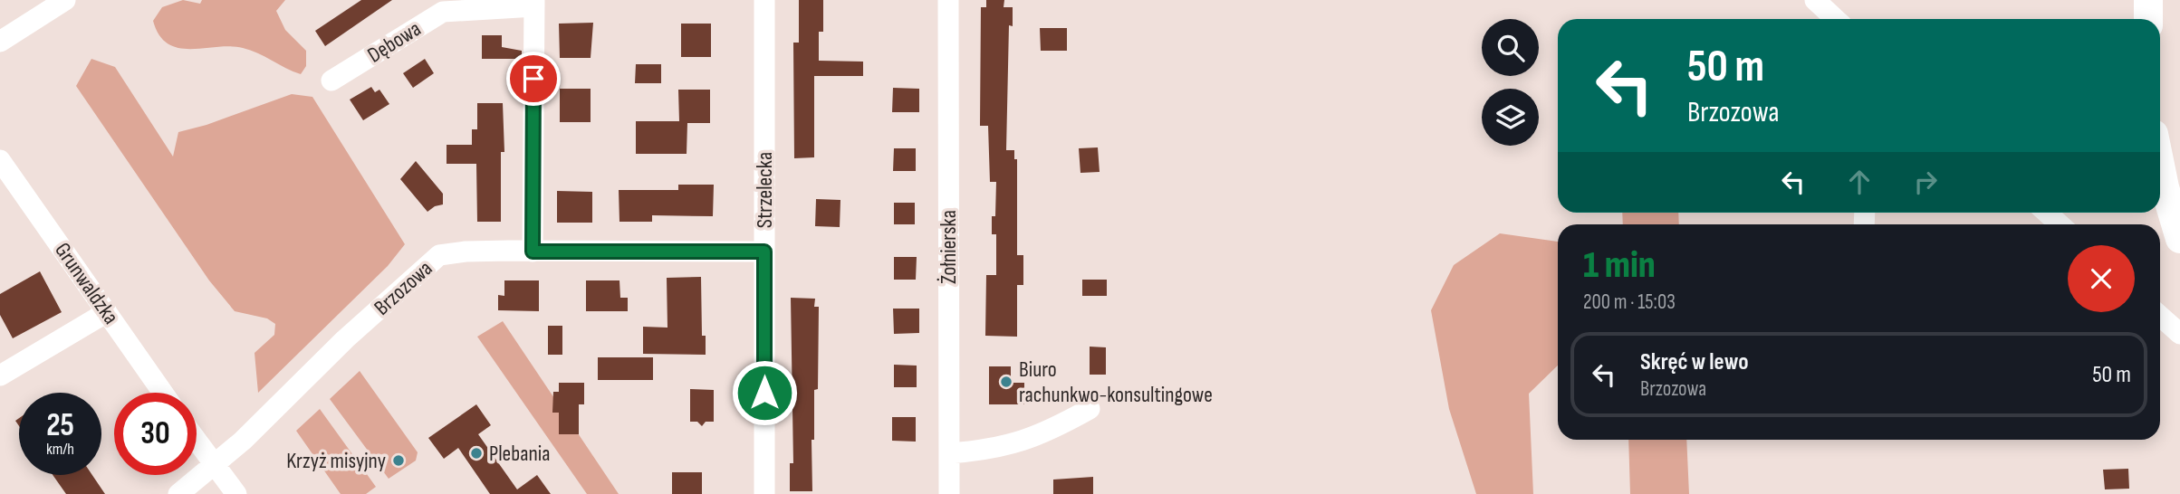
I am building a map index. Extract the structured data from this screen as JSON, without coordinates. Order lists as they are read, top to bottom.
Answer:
{
  "streets": {
    "street": [
      "Dębowa",
      "Strzelecka",
      "Żołnierska",
      "Grunwaldzka",
      "Brzozowa"
    ]
  },
  "crossings": [
    ["Strzelecka", "Brzozowa"]
  ],
  "places": ["Biuro rachunkwo-konsultingowe", "Plebania", "Krzyż misyjny"],
  "page": {
    "turn": ["50 m", "Brzozowa"],
    "heading": ["1 min", "200 m · 15:03"],
    "list": [
      {
        "name": "Skręć w lewo",
        "note": "Brzozowa",
        "value": "50 m"
      }
    ],
    "speed": "25 km/h",
    "limit": "30"
  }
}
